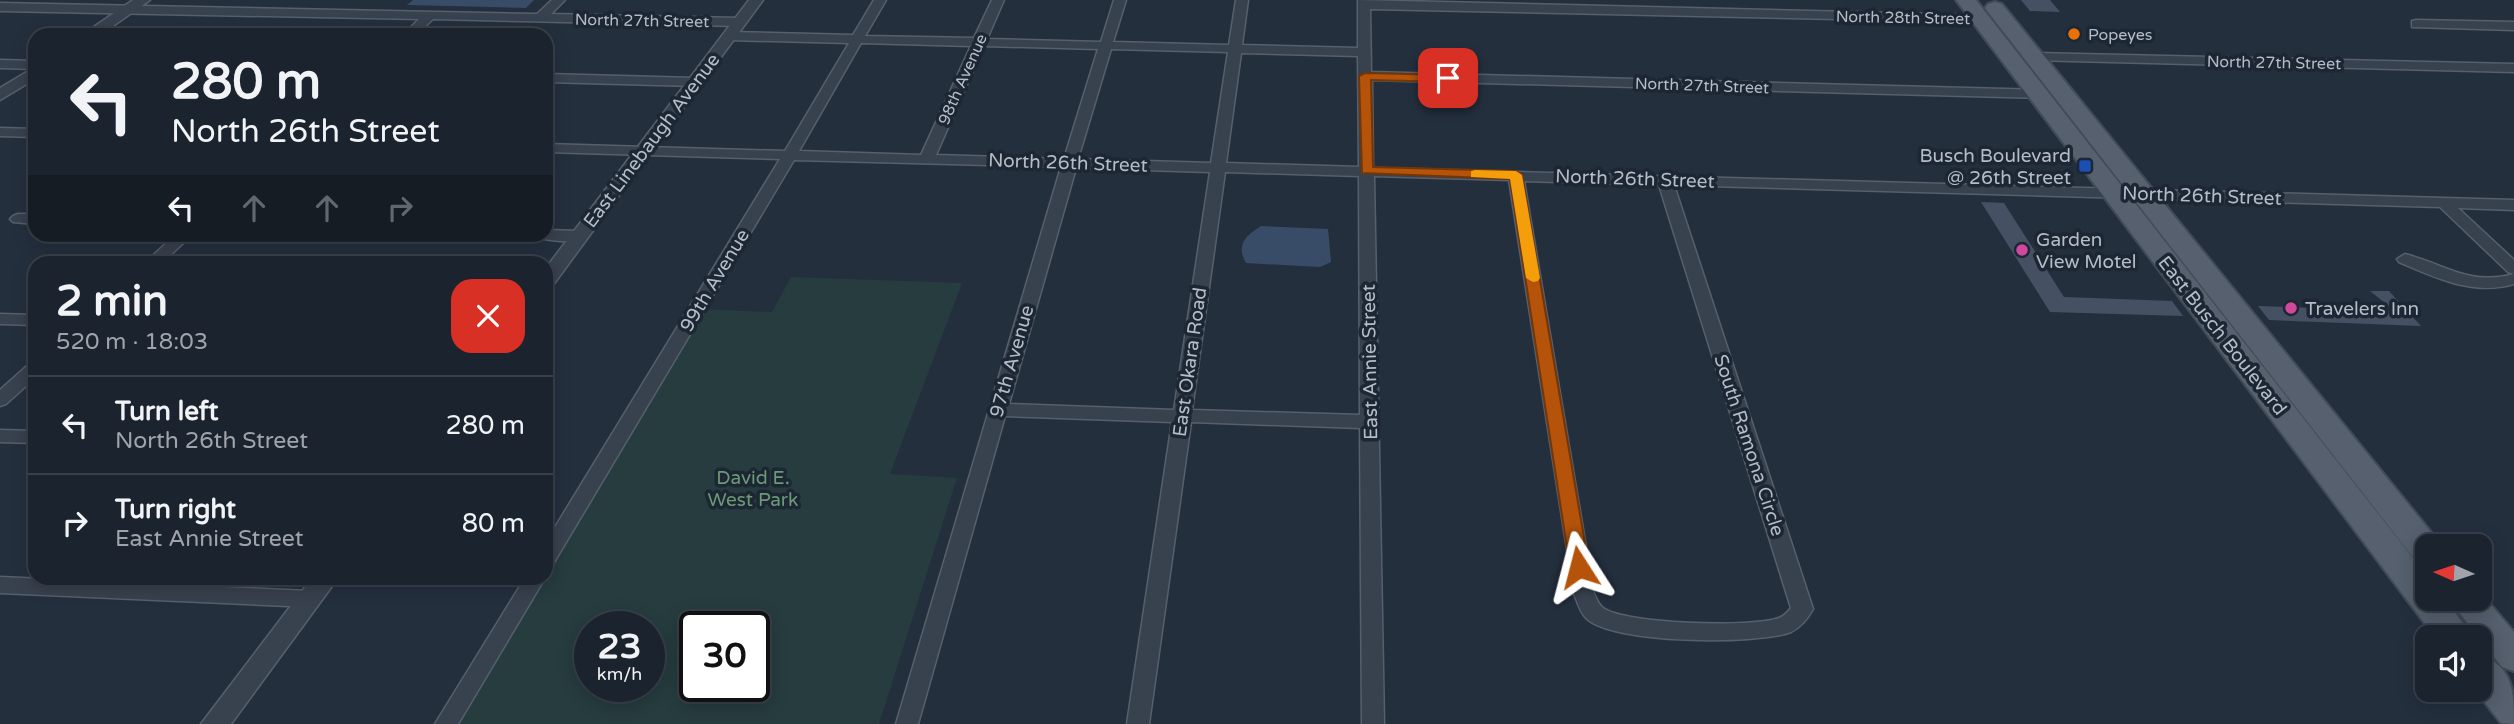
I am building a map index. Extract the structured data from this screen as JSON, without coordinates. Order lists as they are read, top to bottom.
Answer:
{
  "streets": {
    "main road": ["East Busch Boulevard"],
    "street": [
      "North 28th Street",
      "North 27th Street",
      "98th Avenue",
      "East Linebaugh Avenue",
      "North 26th Street",
      "99th Avenue",
      "97th Avenue",
      "East Okara Road",
      "East Annie Street",
      "South Ramona Circle"
    ]
  },
  "crossings": [
    ["North 28th Street", "East Busch Boulevard"],
    ["North 28th Street", "East Annie Street"],
    ["North 27th Street", "98th Avenue"],
    ["North 27th Street", "East Linebaugh Avenue"],
    ["North 27th Street", "99th Avenue"],
    ["North 27th Street", "East Busch Boulevard"],
    ["North 27th Street", "97th Avenue"],
    ["North 27th Street", "East Okara Road"],
    ["North 27th Street", "East Annie Street"],
    ["98th Avenue", "North 26th Street"],
    ["East Linebaugh Avenue", "North 26th Street"],
    ["North 26th Street", "99th Avenue"],
    ["North 26th Street", "East Busch Boulevard"],
    ["North 26th Street", "97th Avenue"],
    ["North 26th Street", "East Okara Road"],
    ["North 26th Street", "East Annie Street"],
    ["North 26th Street", "South Ramona Circle"]
  ],
  "parks": ["David E. West Park"],
  "places": {
    "other": ["Popeyes", "Garden View Motel", "Travelers Inn"],
    "transit": ["Busch Boulevard @ 26th Street"]
  },
  "north": "left",
  "page": {
    "turn": ["280 m", "North 26th Street"],
    "heading": ["2 min", "520 m · 18:03"],
    "list": [
      {
        "name": "Turn left",
        "note": "North 26th Street",
        "value": "280 m"
      },
      {
        "name": "Turn right",
        "note": "East Annie Street",
        "value": "80 m"
      }
    ],
    "speed": "23 km/h",
    "limit": "30"
  }
}
